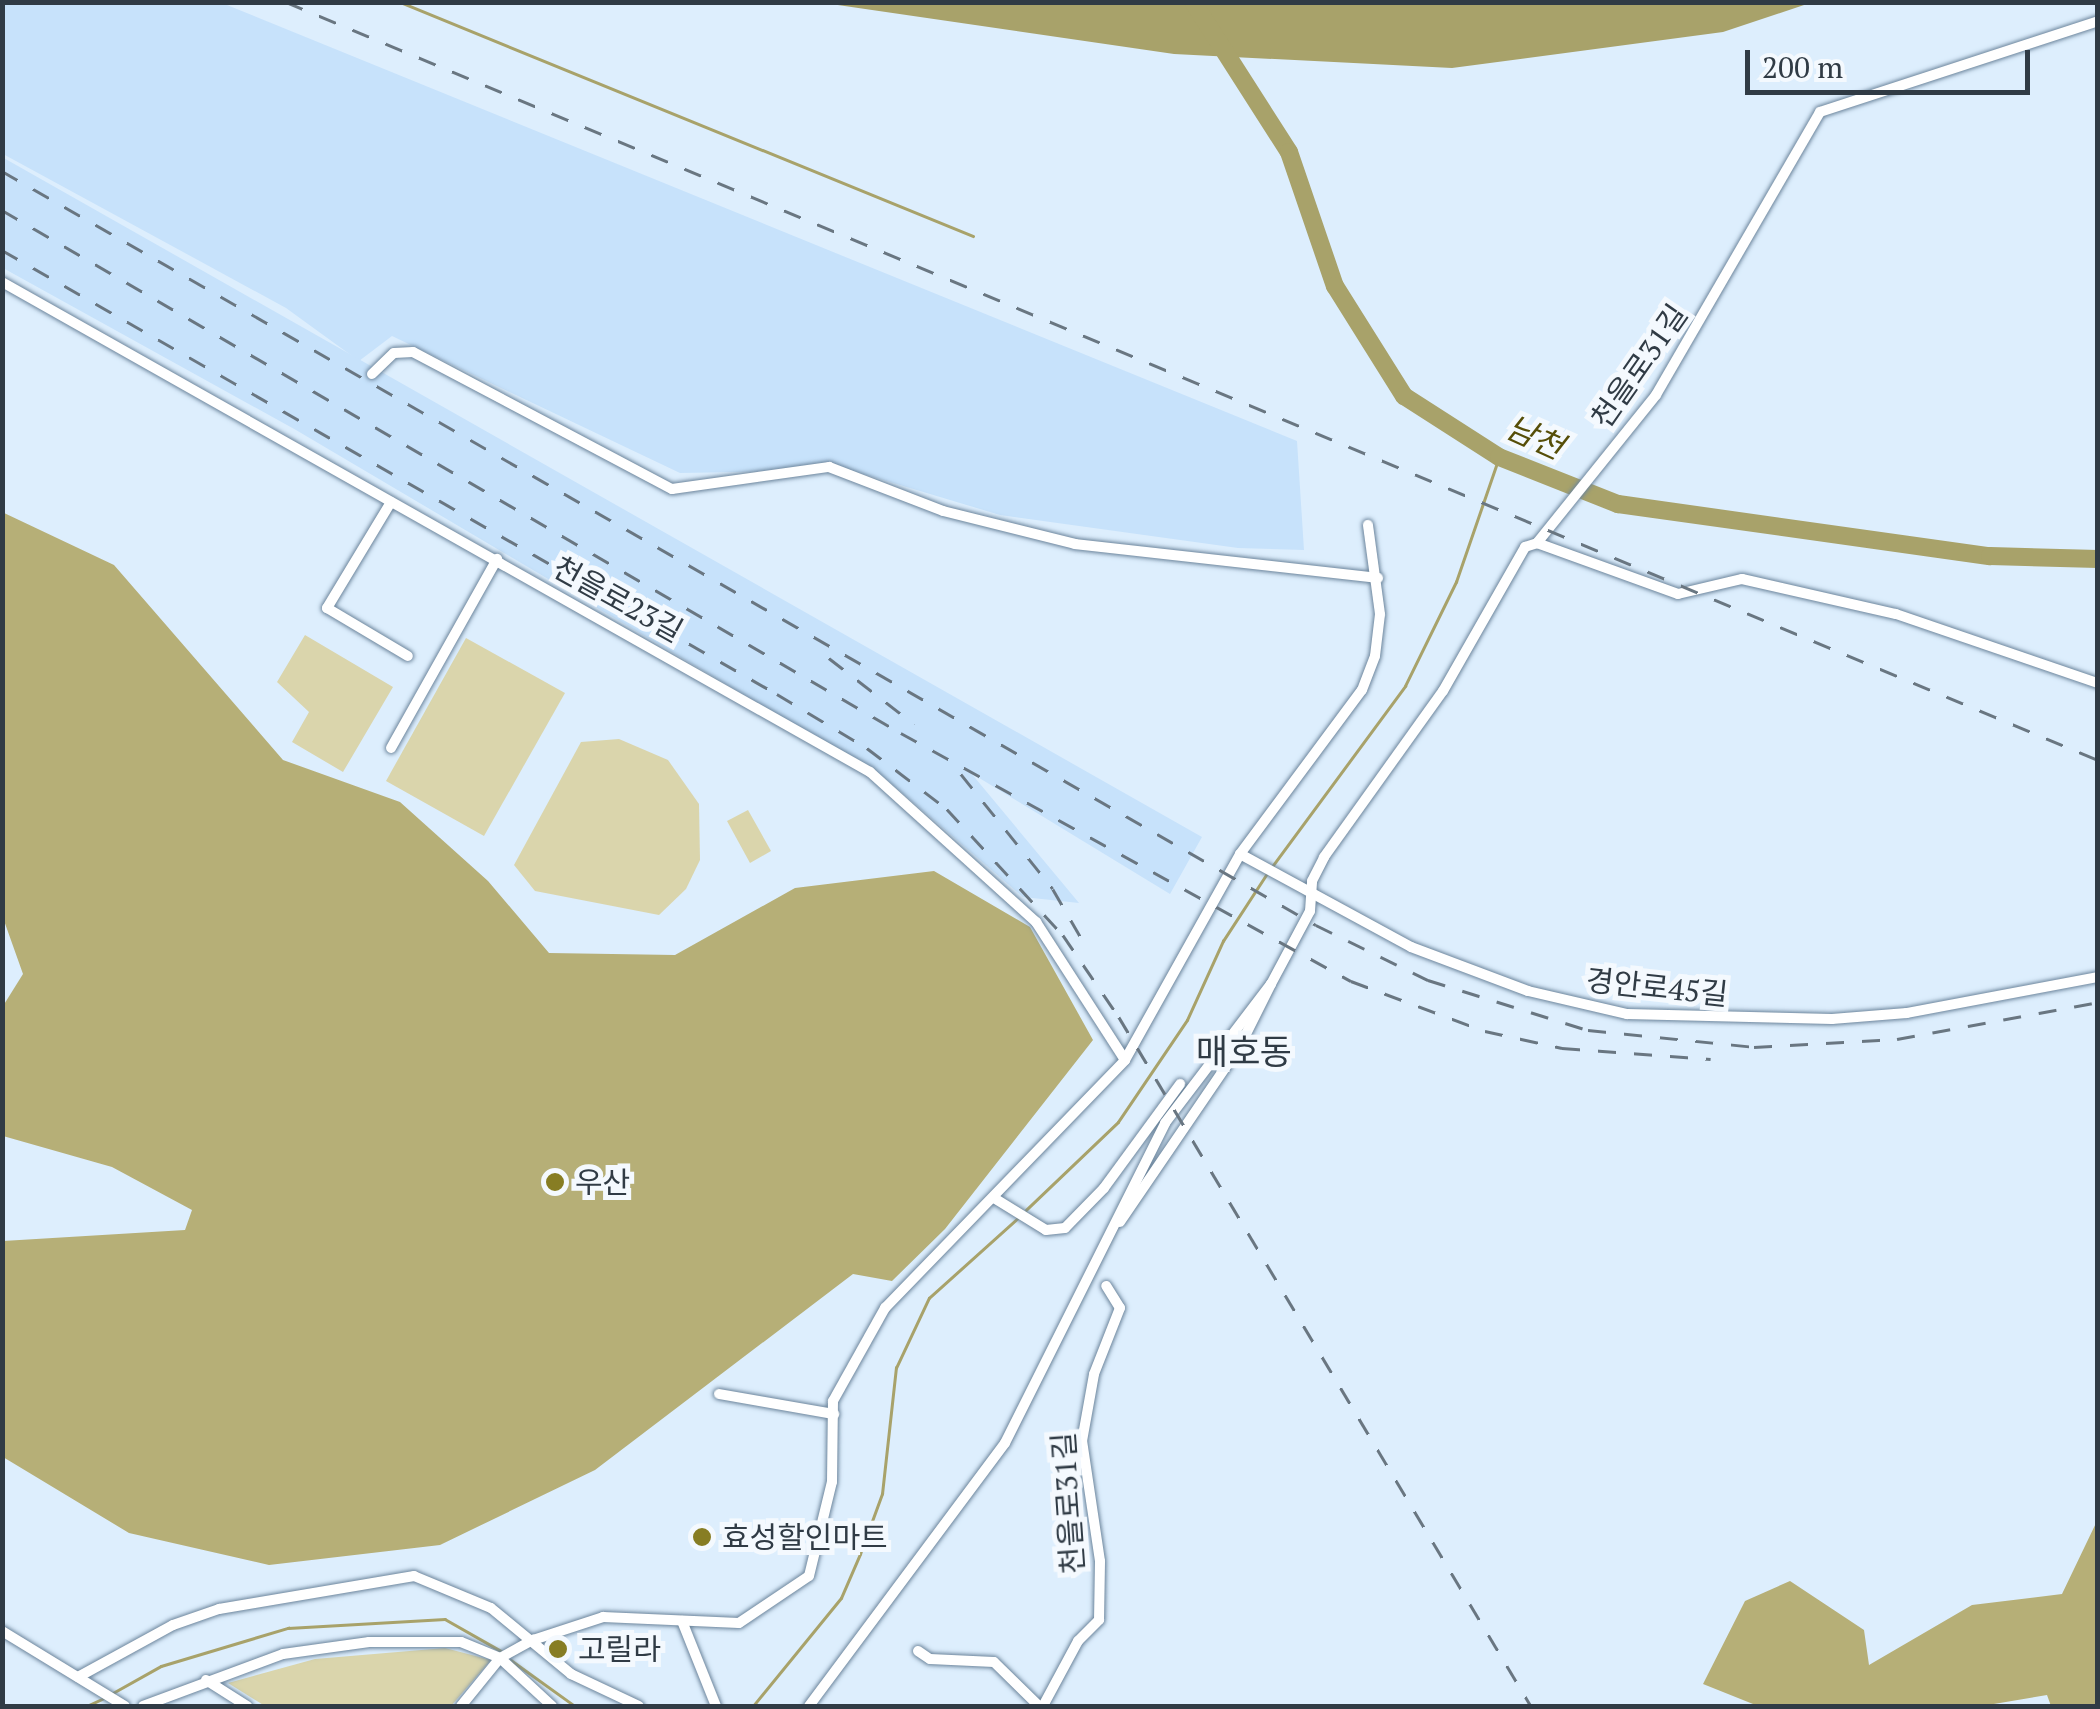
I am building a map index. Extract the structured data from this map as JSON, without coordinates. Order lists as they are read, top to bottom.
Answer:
{
  "streets": {
    "street": ["천을로31길", "천을로23길", "경안로45길"]
  },
  "crossings": [
    ["천을로31길", "경안로45길"]
  ],
  "districts": ["매호동"],
  "water": ["남천"],
  "places": ["우산", "효성할인마트", "고릴라"],
  "scale_bar": "200 m"
}
